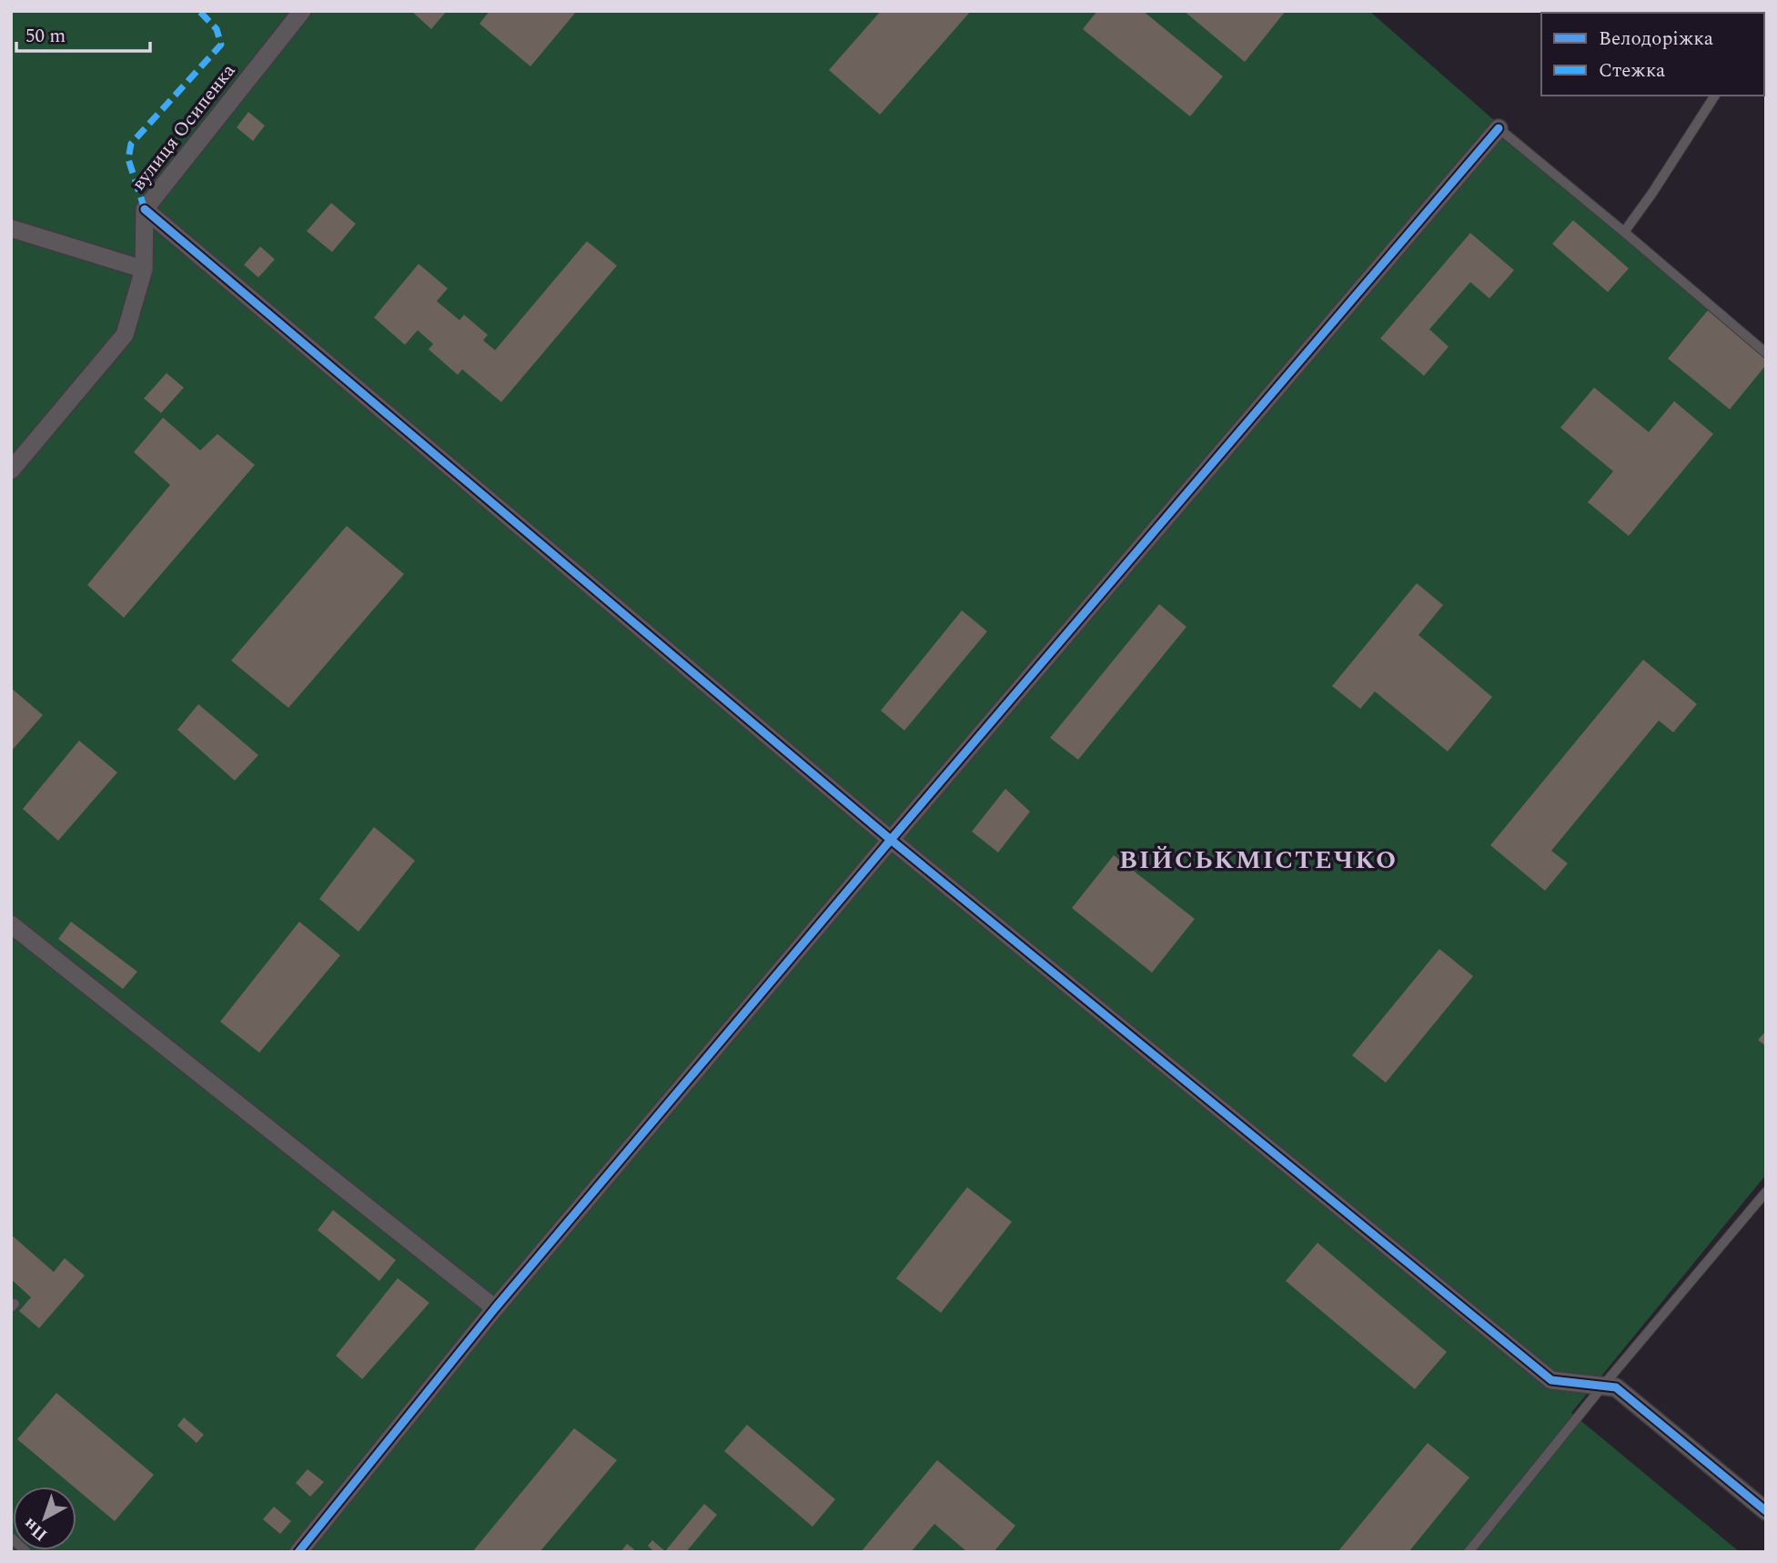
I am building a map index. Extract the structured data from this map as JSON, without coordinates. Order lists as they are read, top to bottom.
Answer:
{
  "streets": {
    "street": ["вулиця Осипенка"]
  },
  "districts": ["ВІЙСЬКМІСТЕЧКО"],
  "legend": ["Велодоріжка", "Стежка"],
  "scale_bar": "50 m",
  "north": "bottom left"
}
